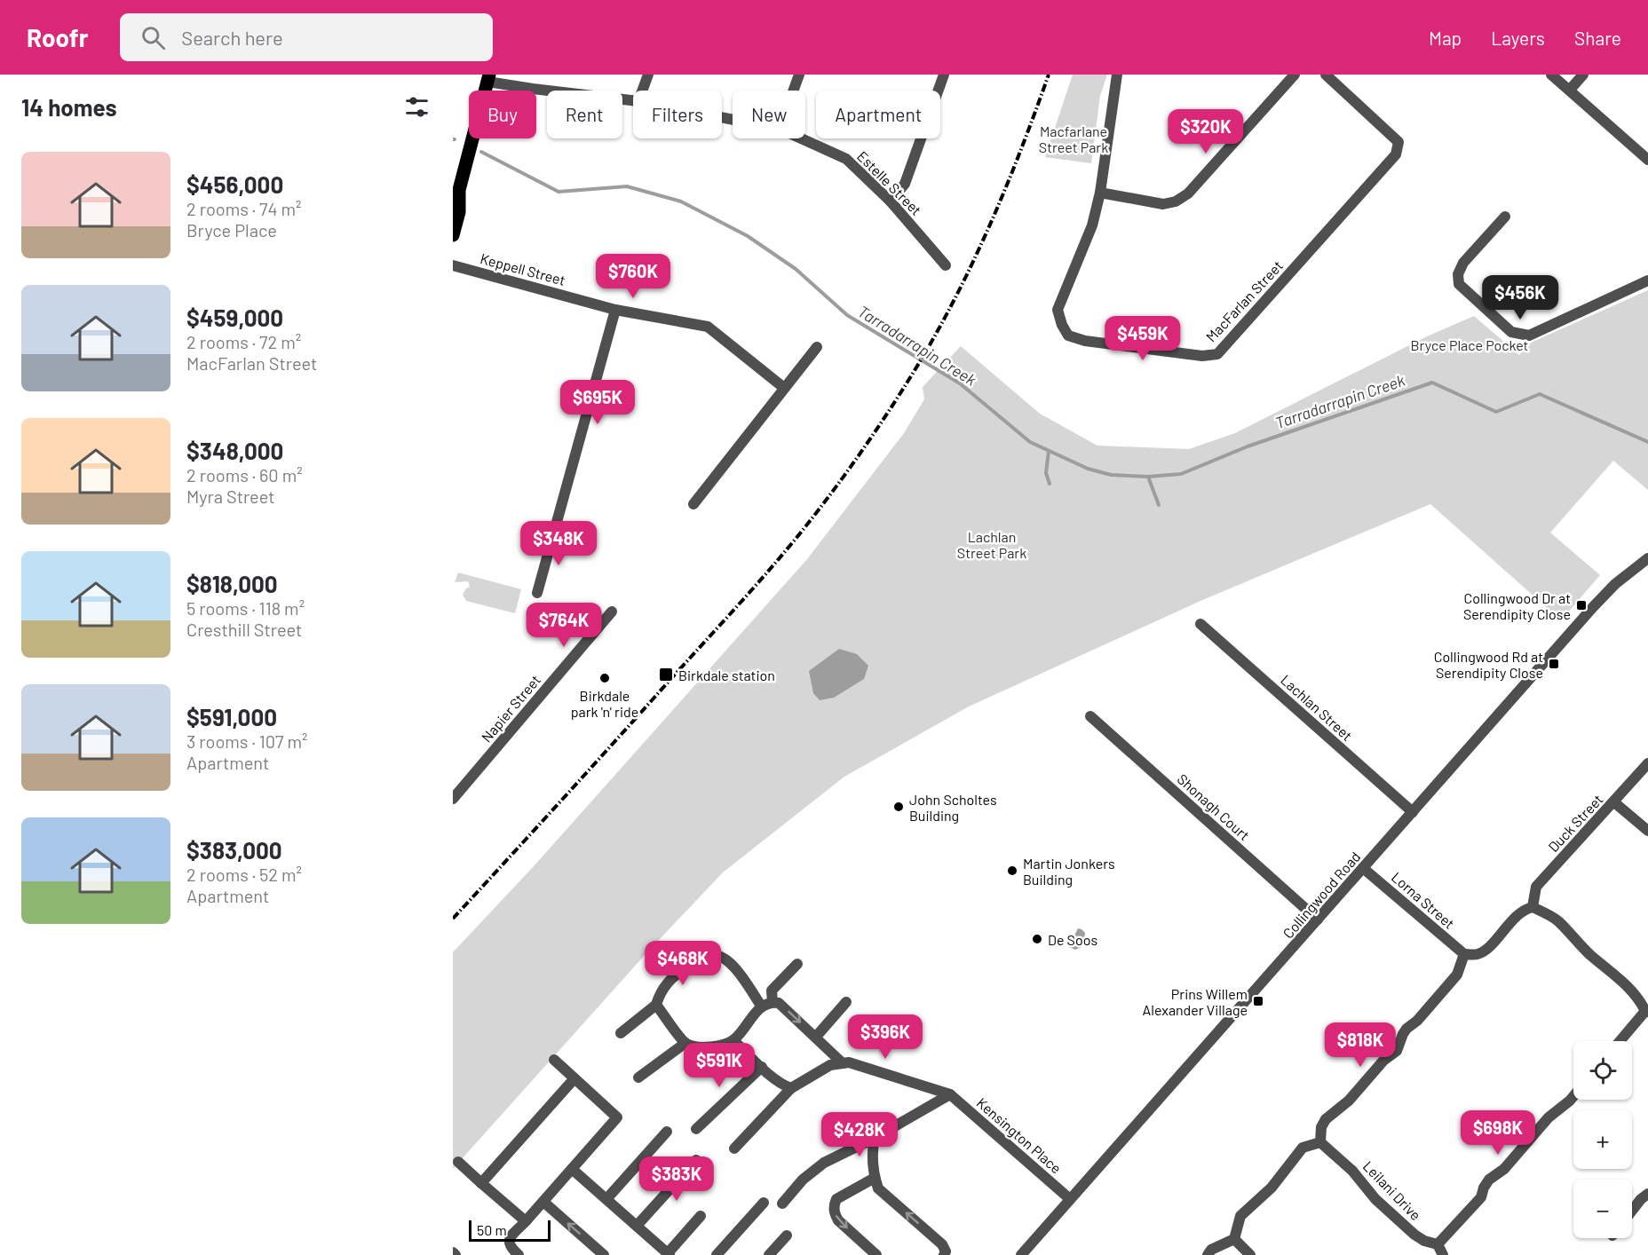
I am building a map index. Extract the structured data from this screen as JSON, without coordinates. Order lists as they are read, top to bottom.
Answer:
{
  "streets": {
    "street": [
      "Estelle Street",
      "Keppell Street",
      "MacFarlan Street",
      "Lachlan Street",
      "Napier Street",
      "Shonagh Court",
      "Duck Street",
      "Collingwood Road",
      "Lorna Street",
      "Kensington Place",
      "Leilani Drive"
    ]
  },
  "crossings": [
    ["Lachlan Street", "Collingwood Road"],
    ["Shonagh Court", "Collingwood Road"],
    ["Collingwood Road", "Lorna Street"],
    ["Collingwood Road", "Kensington Place"]
  ],
  "water": ["Tarradarrapin Creek"],
  "parks": ["Macfarlane Street Park", "Bryce Place Pocket", "Lachlan Street Park"],
  "places": {
    "transit": [
      "Collingwood Dr at Serendipity Close",
      "Collingwood Rd at Serendipity Close",
      "Birkdale station",
      "Prins Willem Alexander Village"
    ],
    "other": [
      "Birkdale park 'n' ride",
      "John Scholtes Building",
      "Martin Jonkers Building",
      "De Soos"
    ]
  },
  "scale_bar": "50 m",
  "page": {
    "header": "Roofr",
    "search": "Search here",
    "nav": ["Map", "Layers", "Share"],
    "heading": "14 homes",
    "chip": [
      "Buy",
      "Rent",
      "Filters",
      "New",
      "Apartment"
    ],
    "price": [
      "$320K",
      "$760K",
      "$456K",
      "$459K",
      "$695K",
      "$348K",
      "$764K",
      "$468K",
      "$396K",
      "$818K",
      "$591K",
      "$698K",
      "$428K",
      "$383K"
    ],
    "list": [
      {
        "name": "$456,000",
        "note": "2 rooms · 74 m² · Bryce Place"
      },
      {
        "name": "$459,000",
        "note": "2 rooms · 72 m² · MacFarlan Street"
      },
      {
        "name": "$348,000",
        "note": "2 rooms · 60 m² · Myra Street"
      },
      {
        "name": "$818,000",
        "note": "5 rooms · 118 m² · Cresthill Street"
      },
      {
        "name": "$591,000",
        "note": "3 rooms · 107 m² · Apartment"
      },
      {
        "name": "$383,000",
        "note": "2 rooms · 52 m² · Apartment"
      }
    ],
    "map_buttons": ["+", "−"],
    "scale": "50 m"
  }
}
